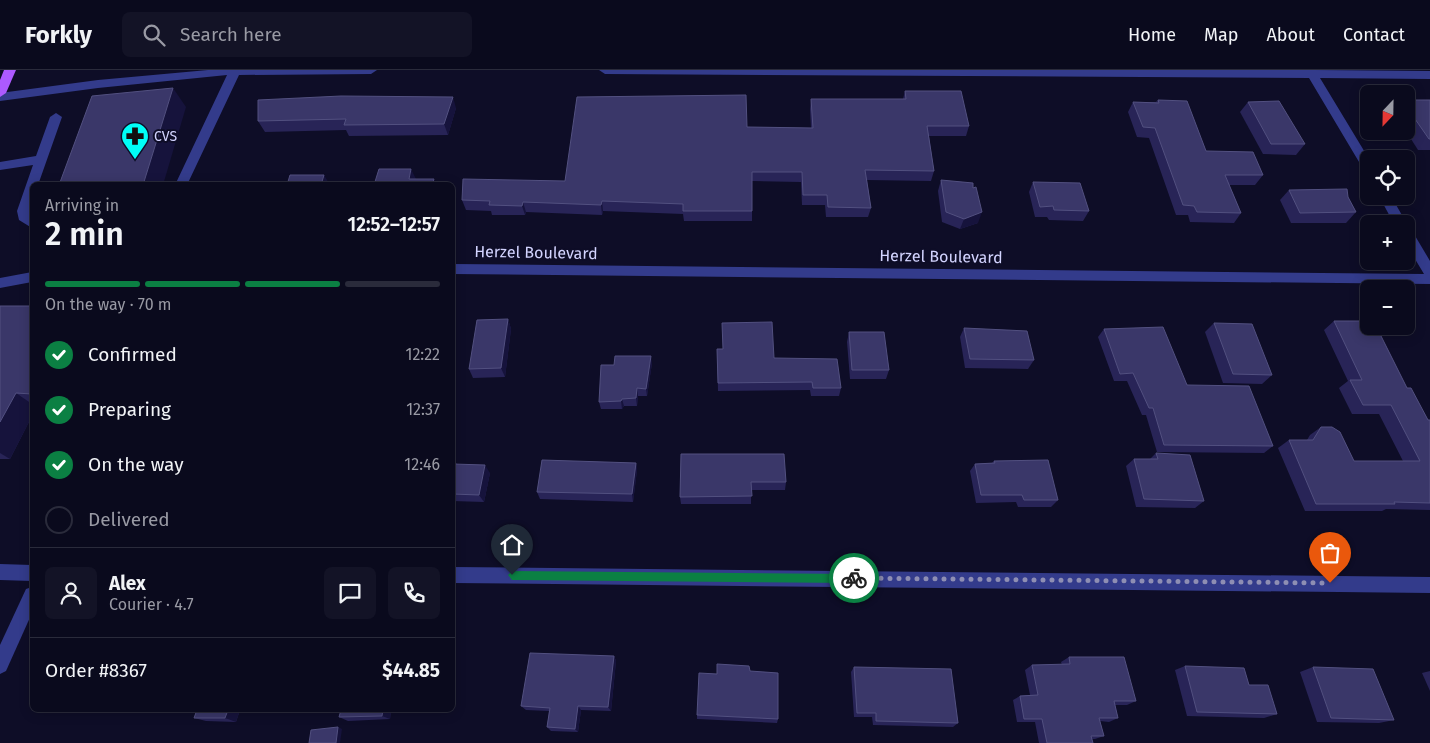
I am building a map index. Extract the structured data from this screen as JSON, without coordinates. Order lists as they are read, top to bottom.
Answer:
{
  "streets": {
    "street": ["Herzel Boulevard"]
  },
  "places": {
    "pharmacy": ["CVS"]
  },
  "north": "bottom",
  "page": {
    "header": "Forkly",
    "search": "Search here",
    "nav": [
      "Home",
      "Map",
      "About",
      "Contact"
    ],
    "map_buttons": ["+", "−"],
    "heading": ["2 min", "Arriving in", "12:52–12:57"],
    "panel": [
      "Alex",
      "Courier · 4.7",
      "Order #8367",
      "$44.85"
    ],
    "bar": "On the way · 70 m",
    "list": [
      ["Confirmed", "12:22"],
      ["Preparing", "12:37"],
      ["On the way", "12:46"],
      "Delivered"
    ]
  }
}
